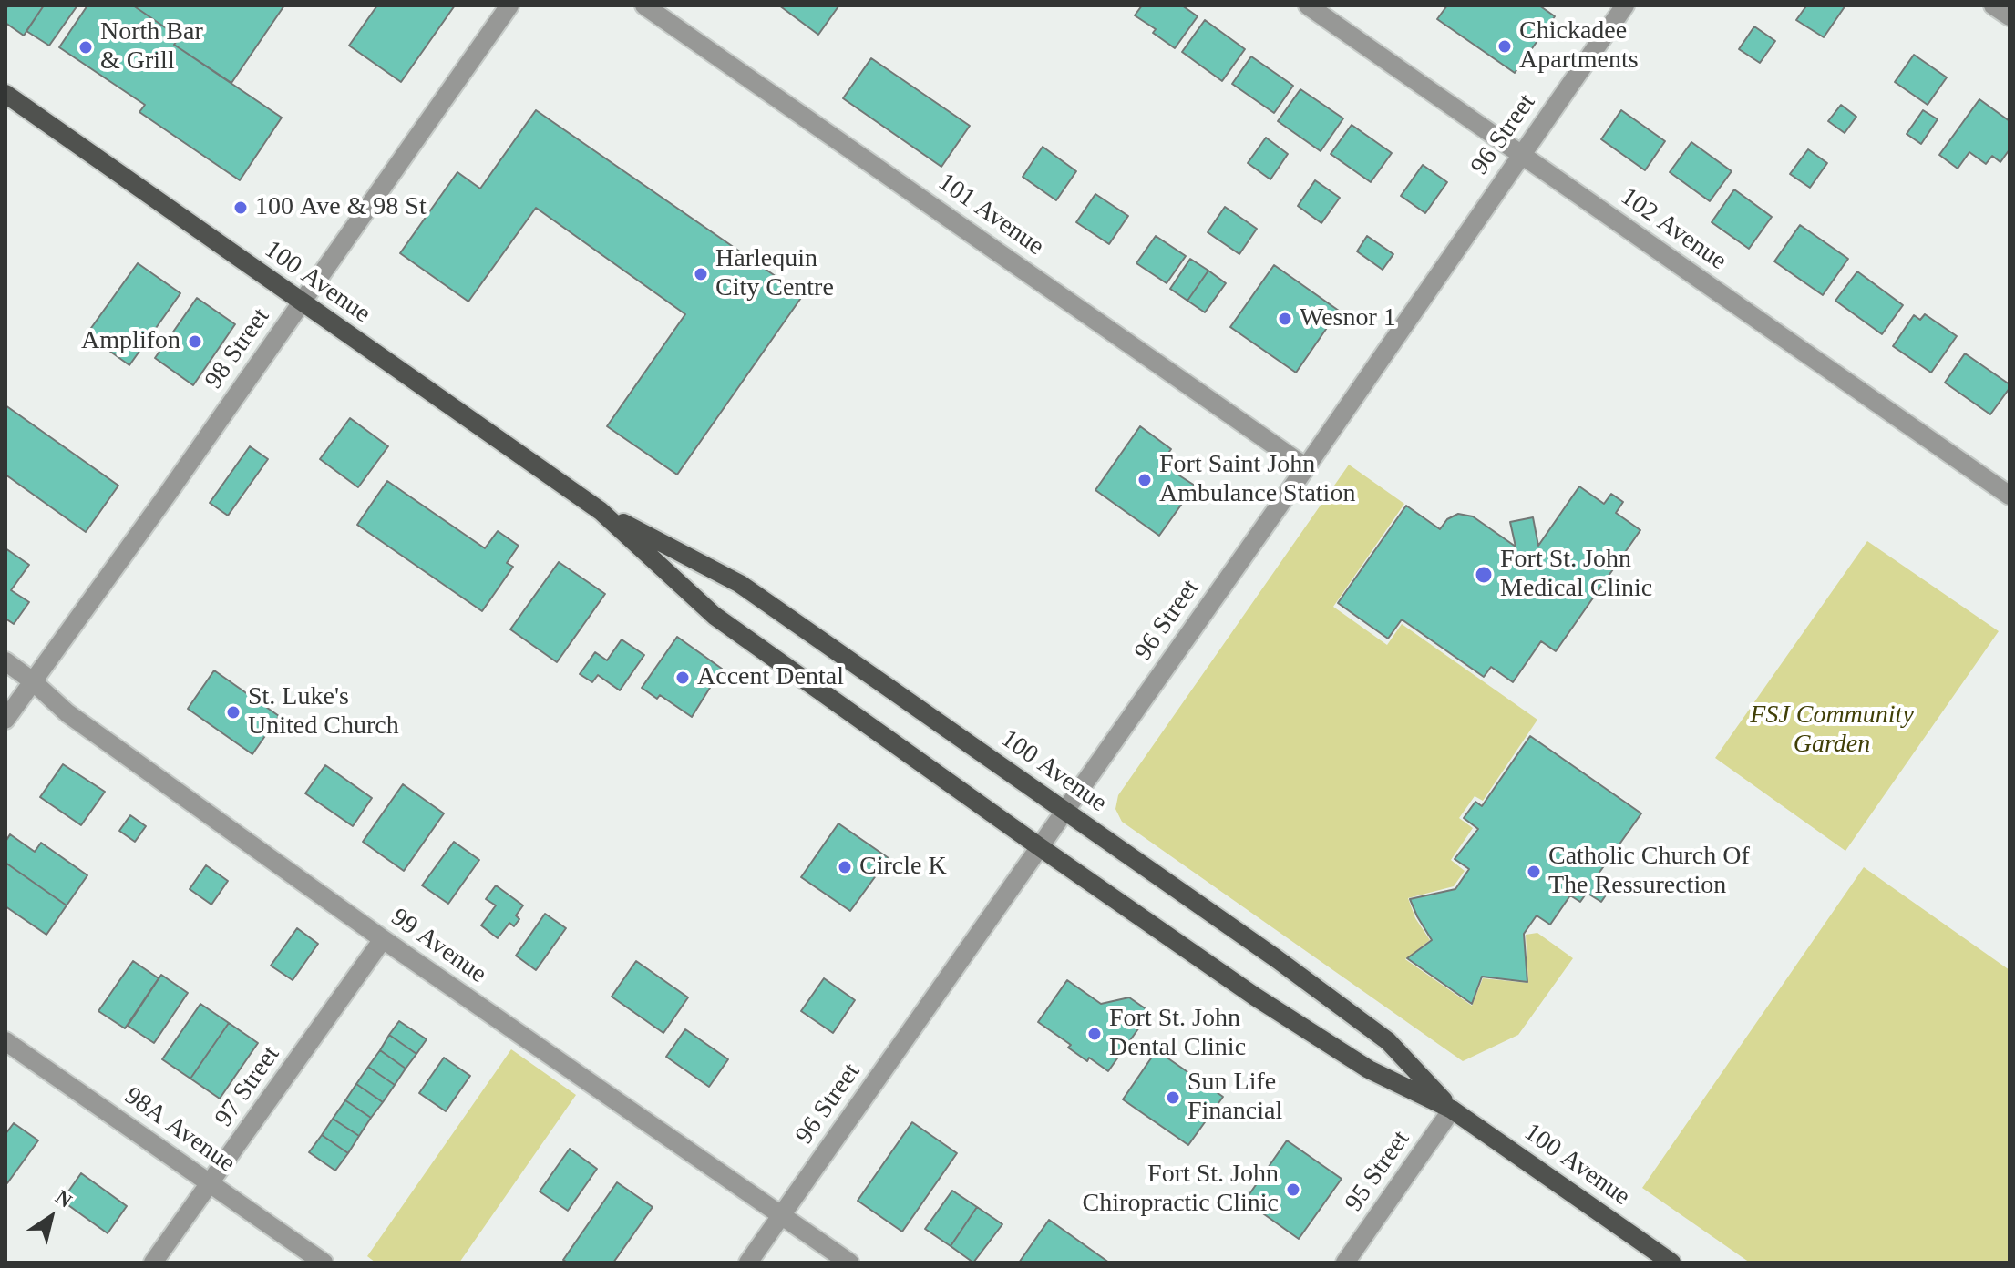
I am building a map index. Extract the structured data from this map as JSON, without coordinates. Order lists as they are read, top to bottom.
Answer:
{
  "streets": {
    "main road": ["100 Avenue"],
    "street": [
      "96 Street",
      "101 Avenue",
      "102 Avenue",
      "98 Street",
      "99 Avenue",
      "97 Street",
      "98A Avenue",
      "95 Street"
    ]
  },
  "crossings": [
    ["96 Street", "101 Avenue"],
    ["96 Street", "102 Avenue"],
    ["96 Street", "100 Avenue"],
    ["96 Street", "99 Avenue"],
    ["100 Avenue", "98 Street"],
    ["100 Avenue", "95 Street"],
    ["98 Street", "99 Avenue"],
    ["99 Avenue", "97 Street"],
    ["97 Street", "98A Avenue"]
  ],
  "parks": ["FSJ Community Garden"],
  "places": [
    "Chickadee Apartments",
    "North Bar & Grill",
    "100 Ave & 98 St",
    "Harlequin City Centre",
    "Wesnor 1",
    "Amplifon",
    "Fort Saint John Ambulance Station",
    "Fort St. John Medical Clinic",
    "Accent Dental",
    "St. Luke's United Church",
    "Circle K",
    "Catholic Church Of The Ressurection",
    "Fort St. John Dental Clinic",
    "Sun Life Financial",
    "Fort St. John Chiropractic Clinic"
  ],
  "north": "top right"
}
